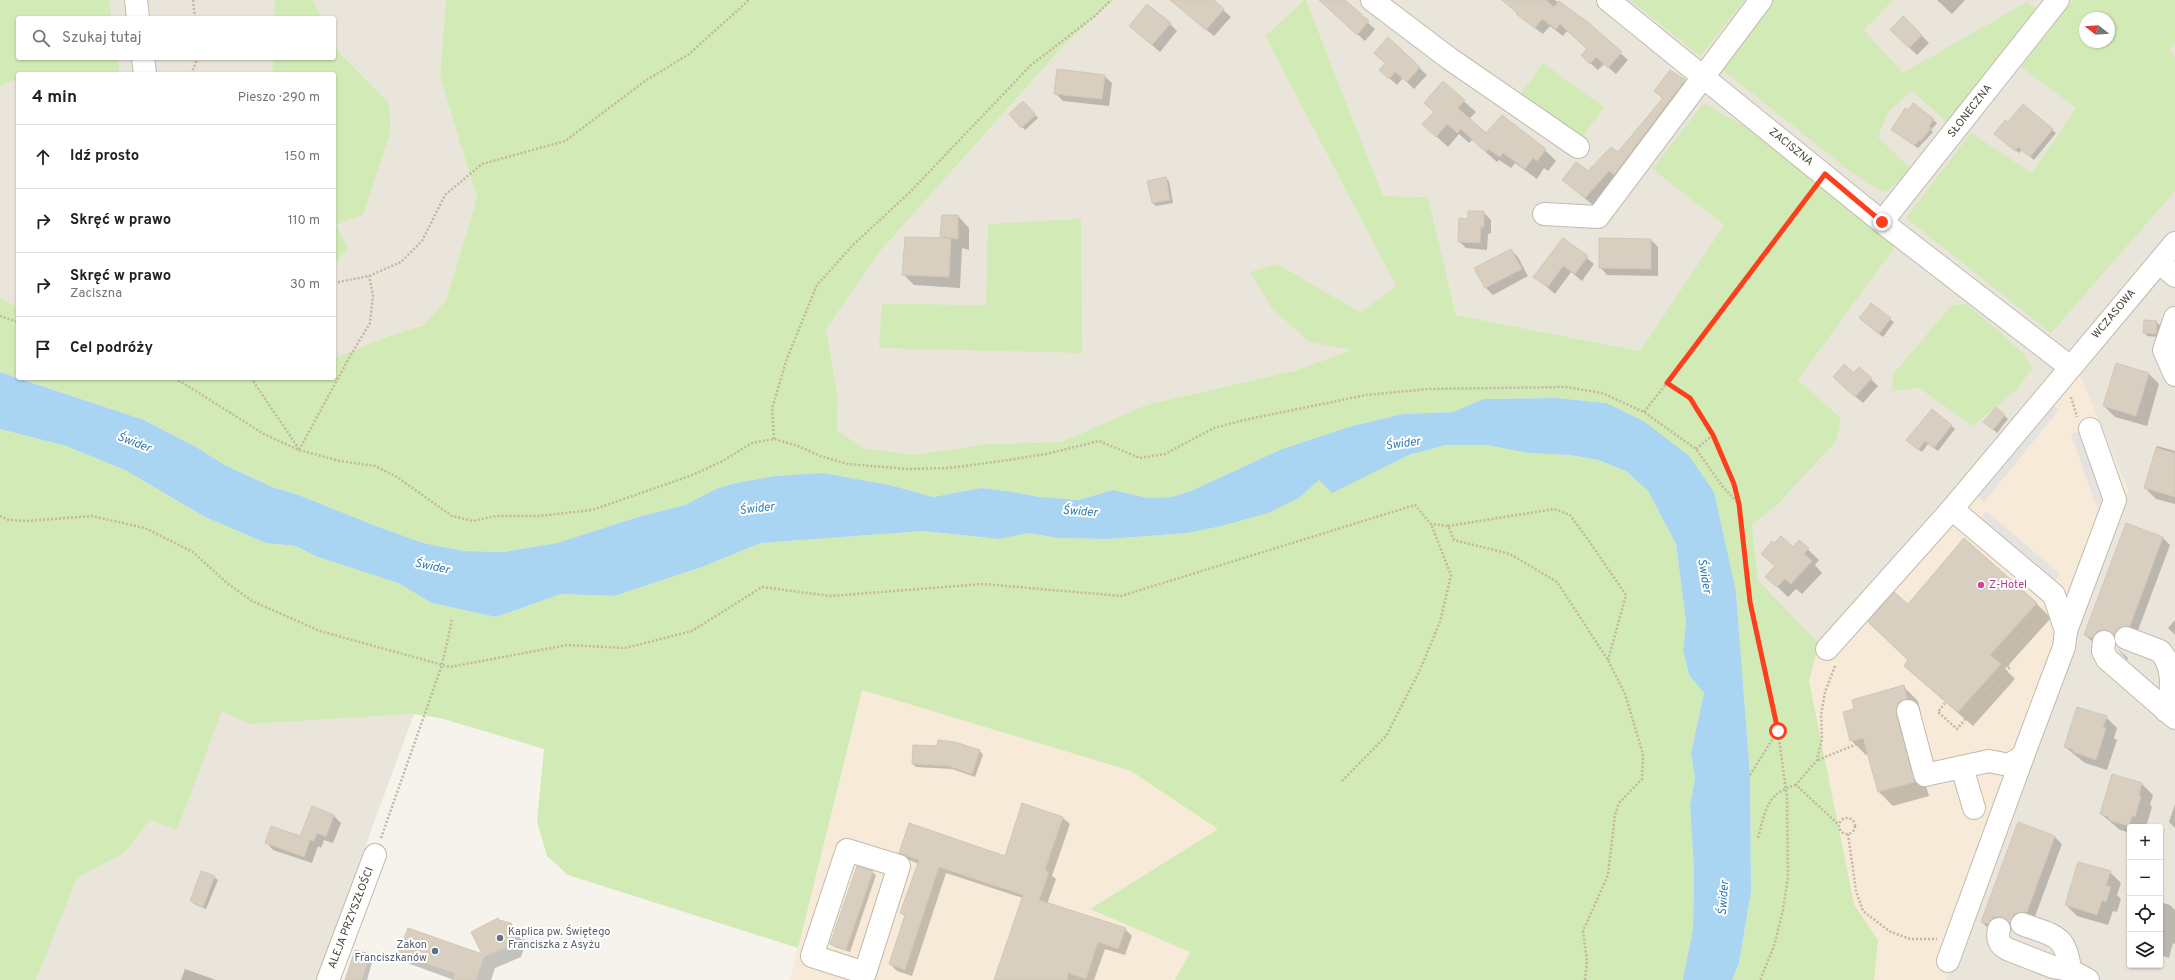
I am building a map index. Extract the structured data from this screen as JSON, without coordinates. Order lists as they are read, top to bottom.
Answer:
{
  "streets": {
    "street": [
      "SŁONECZNA",
      "ZACISZNA",
      "WCZASOWA",
      "ALEJA PRZYSZŁOŚCI"
    ]
  },
  "crossings": [
    ["SŁONECZNA", "ZACISZNA"],
    ["ZACISZNA", "WCZASOWA"]
  ],
  "water": ["Świder"],
  "places": ["Z-Hotel", "Kaplica pw. Świętego Franciszka z Asyżu", "Zakon Franciszkanów"],
  "north": "left",
  "page": {
    "search": "Szukaj tutaj",
    "heading": ["4 min", "Pieszo · 290 m"],
    "list": [
      ["Idź prosto", "150 m"],
      ["Skręć w prawo", "110 m"],
      ["Skręć w prawo", "Zaciszna", "30 m"],
      "Cel podróży"
    ],
    "map_buttons": ["+", "−"]
  }
}
